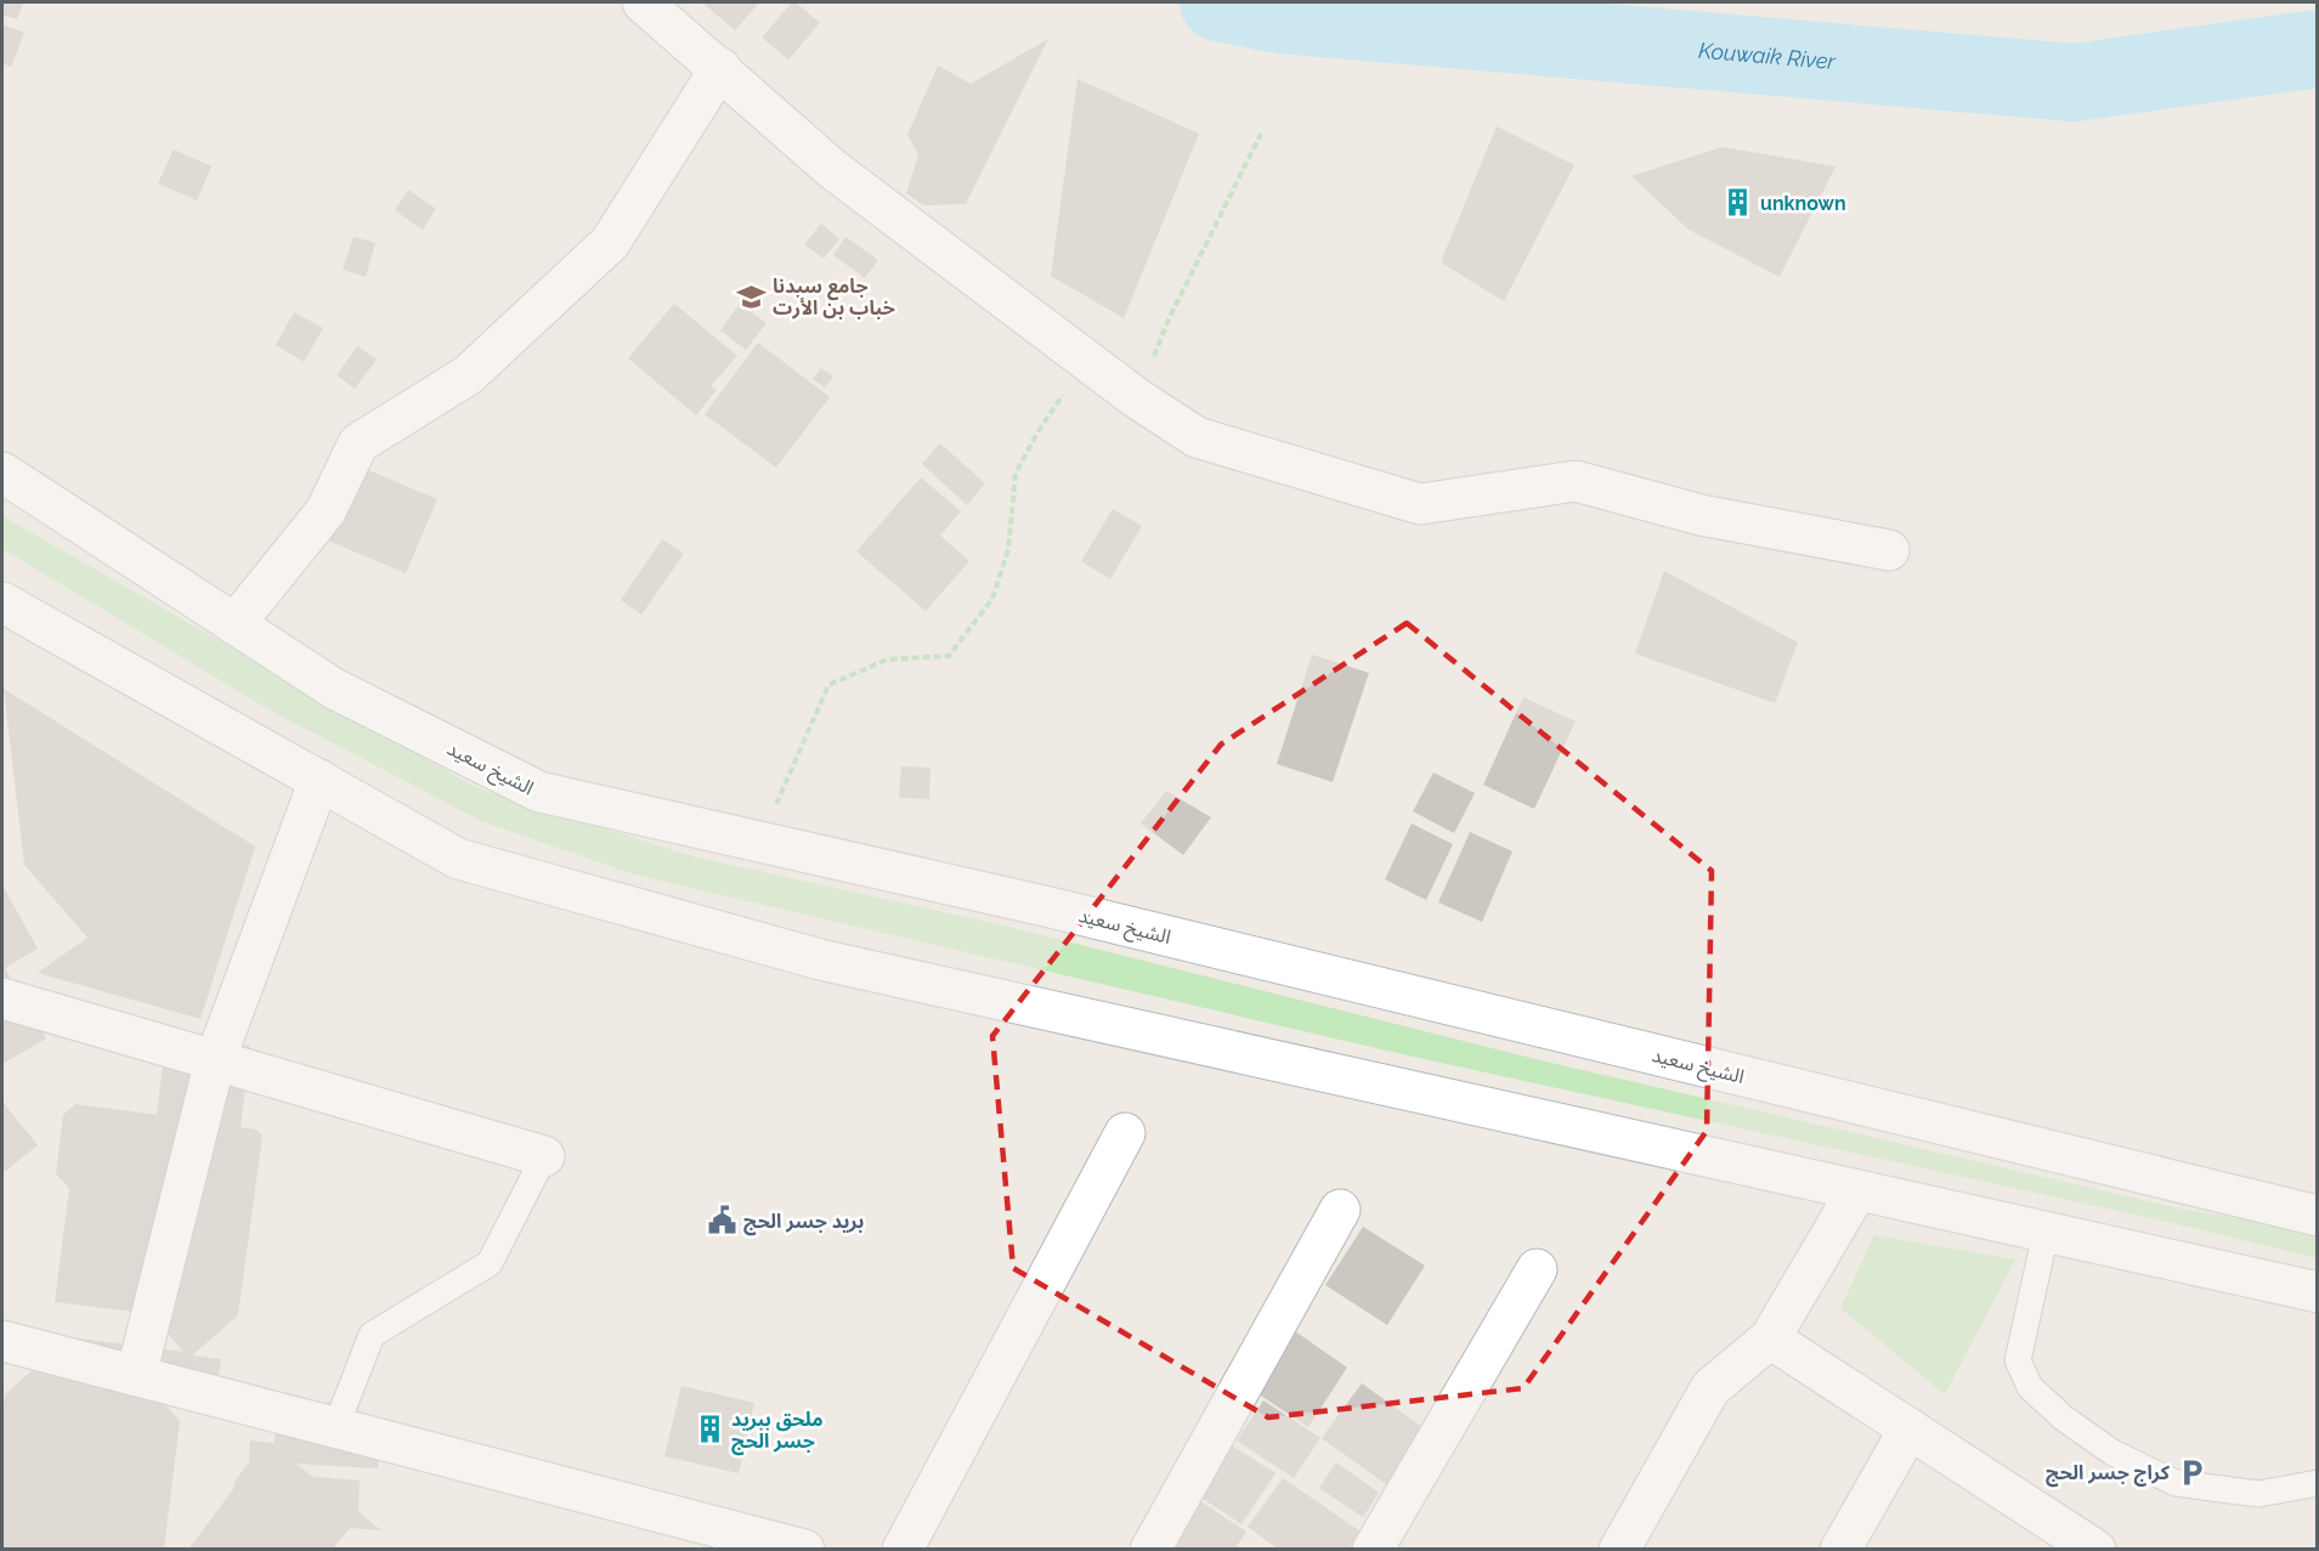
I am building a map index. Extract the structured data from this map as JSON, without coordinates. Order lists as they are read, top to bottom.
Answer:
{
  "streets": {
    "street": ["الشيخ سعيد"]
  },
  "water": ["Kouwaik River"],
  "places": {
    "building": ["unknown", "ملحق ببريد جسر الحج"],
    "school or university": ["جامع سيدنا خباب بن الأرت"],
    "public building": ["بريد جسر الحج"],
    "parking": ["كراج جسر الحج"]
  }
}
